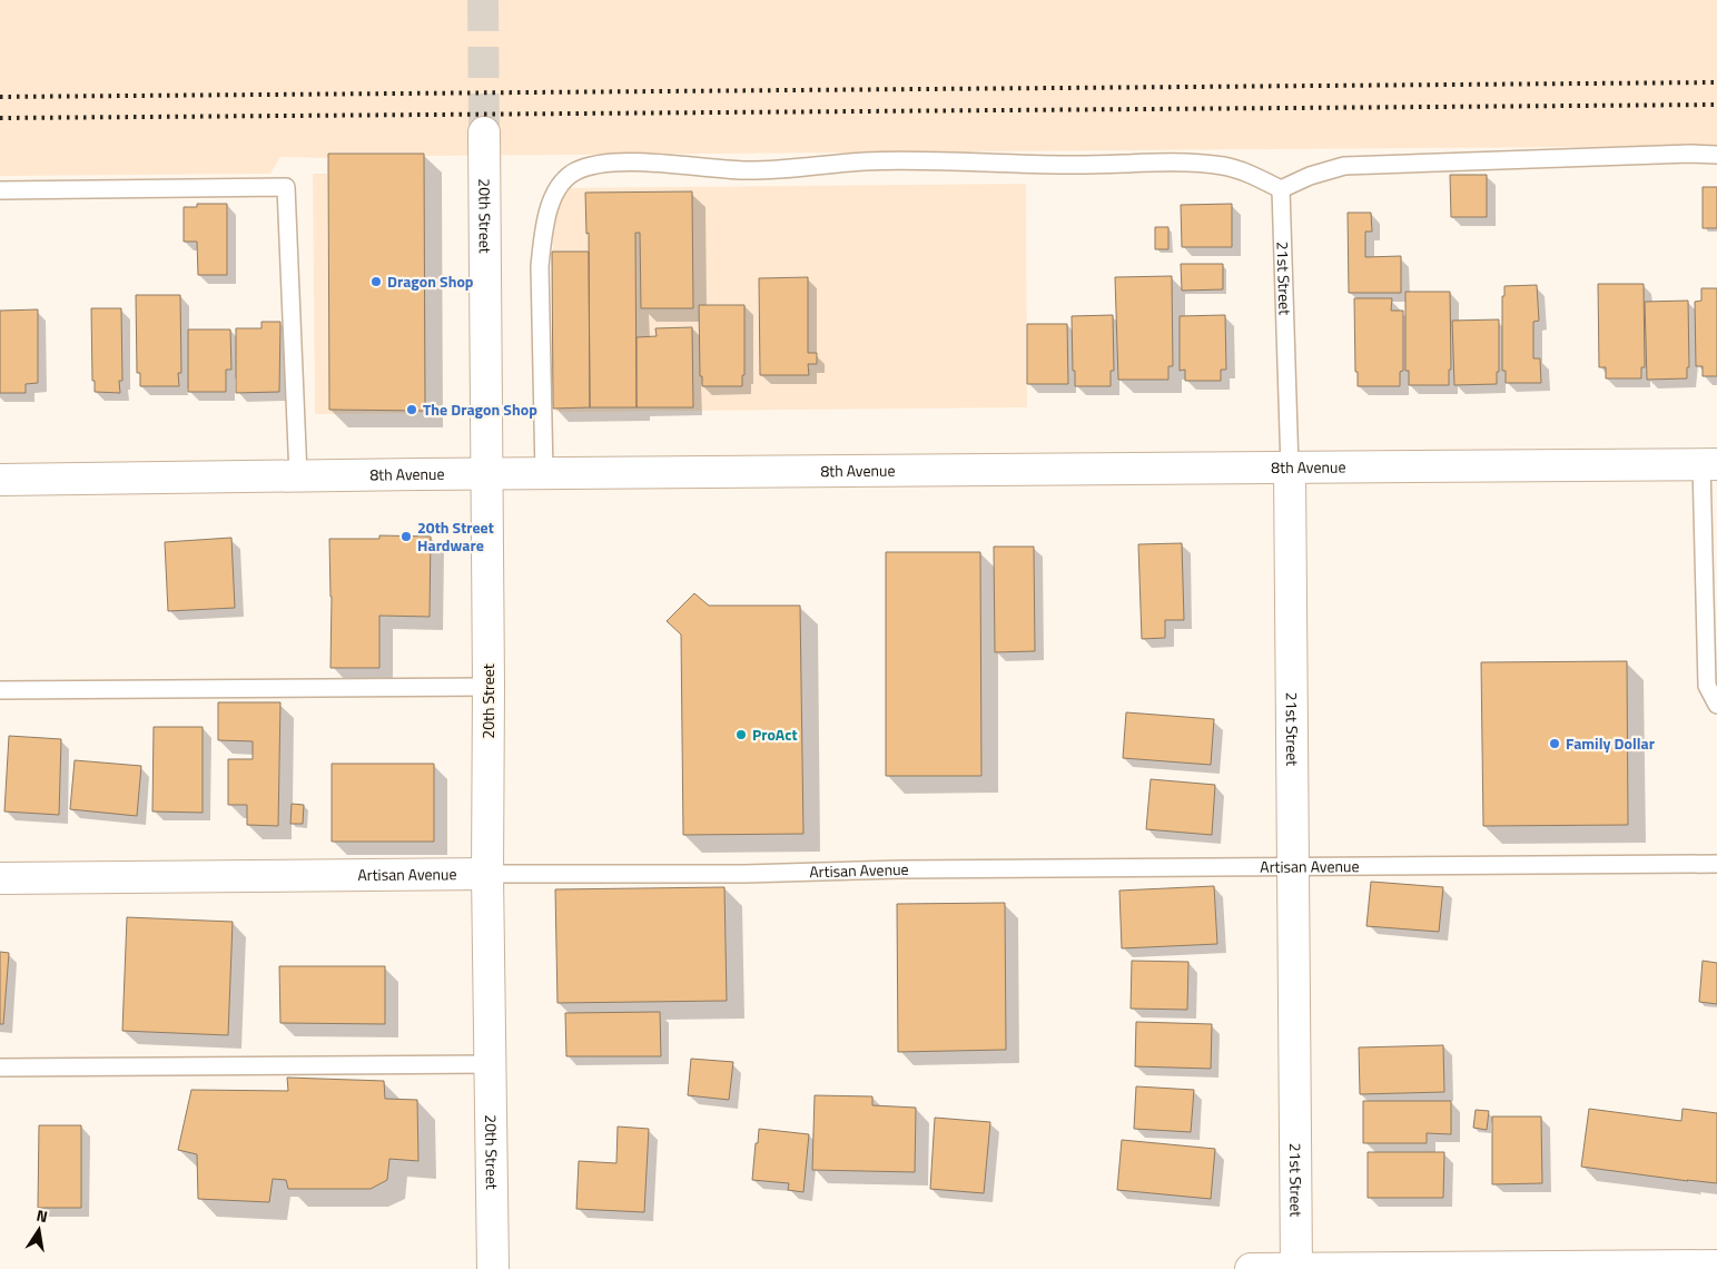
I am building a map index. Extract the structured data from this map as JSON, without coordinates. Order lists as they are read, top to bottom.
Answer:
{
  "streets": {
    "main road": [
      "20th Street",
      "21st Street",
      "8th Avenue",
      "Artisan Avenue"
    ]
  },
  "crossings": [
    ["20th Street", "8th Avenue"],
    ["20th Street", "Artisan Avenue"],
    ["21st Street", "8th Avenue"],
    ["21st Street", "Artisan Avenue"]
  ],
  "places": [
    "Dragon Shop",
    "The Dragon Shop",
    "20th Street Hardware",
    "ProAct",
    "Family Dollar"
  ],
  "north": "top"
}
